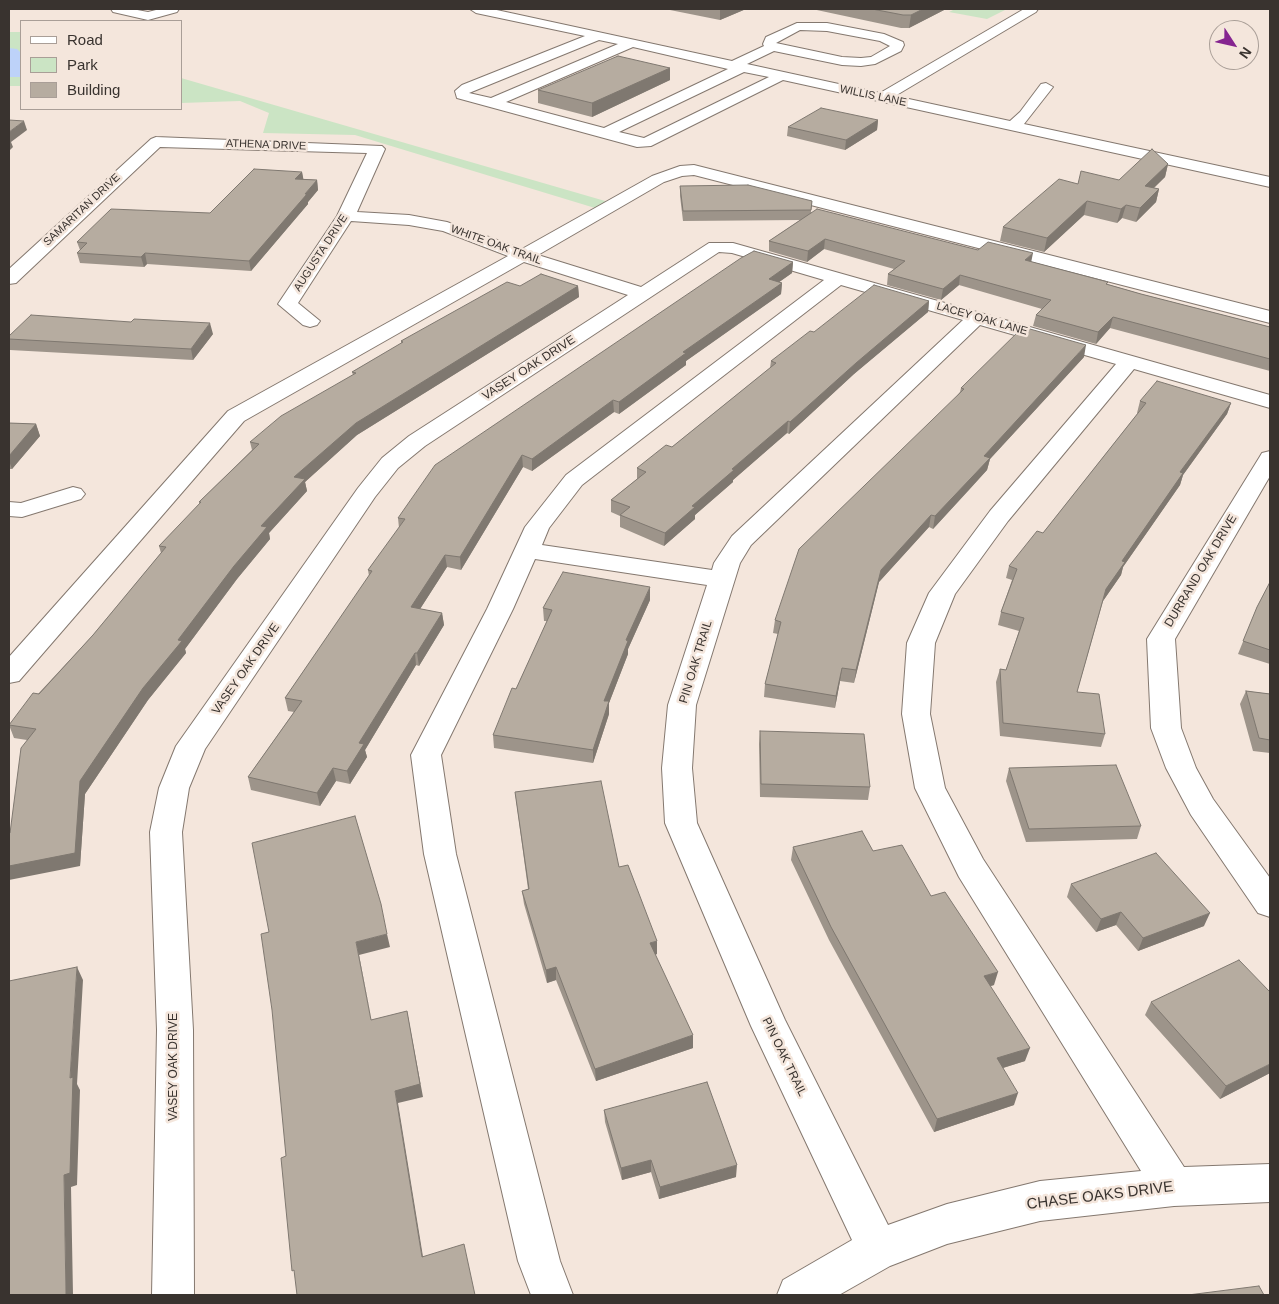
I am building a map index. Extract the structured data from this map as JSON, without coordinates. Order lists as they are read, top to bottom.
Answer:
{
  "streets": {
    "street": [
      "WILLIS LANE",
      "ATHENA DRIVE",
      "SAMARITAN DRIVE",
      "WHITE OAK TRAIL",
      "AUGUSTA DRIVE",
      "LACEY OAK LANE",
      "VASEY OAK DRIVE",
      "DURRAND OAK DRIVE",
      "PIN OAK TRAIL",
      "CHASE OAKS DRIVE"
    ]
  },
  "crossings": [
    ["ATHENA DRIVE", "SAMARITAN DRIVE"],
    ["ATHENA DRIVE", "AUGUSTA DRIVE"],
    ["WHITE OAK TRAIL", "AUGUSTA DRIVE"],
    ["WHITE OAK TRAIL", "VASEY OAK DRIVE"],
    ["LACEY OAK LANE", "VASEY OAK DRIVE"],
    ["LACEY OAK LANE", "PIN OAK TRAIL"],
    ["PIN OAK TRAIL", "CHASE OAKS DRIVE"]
  ],
  "legend": ["Road", "Park", "Building"],
  "north": "bottom right"
}
